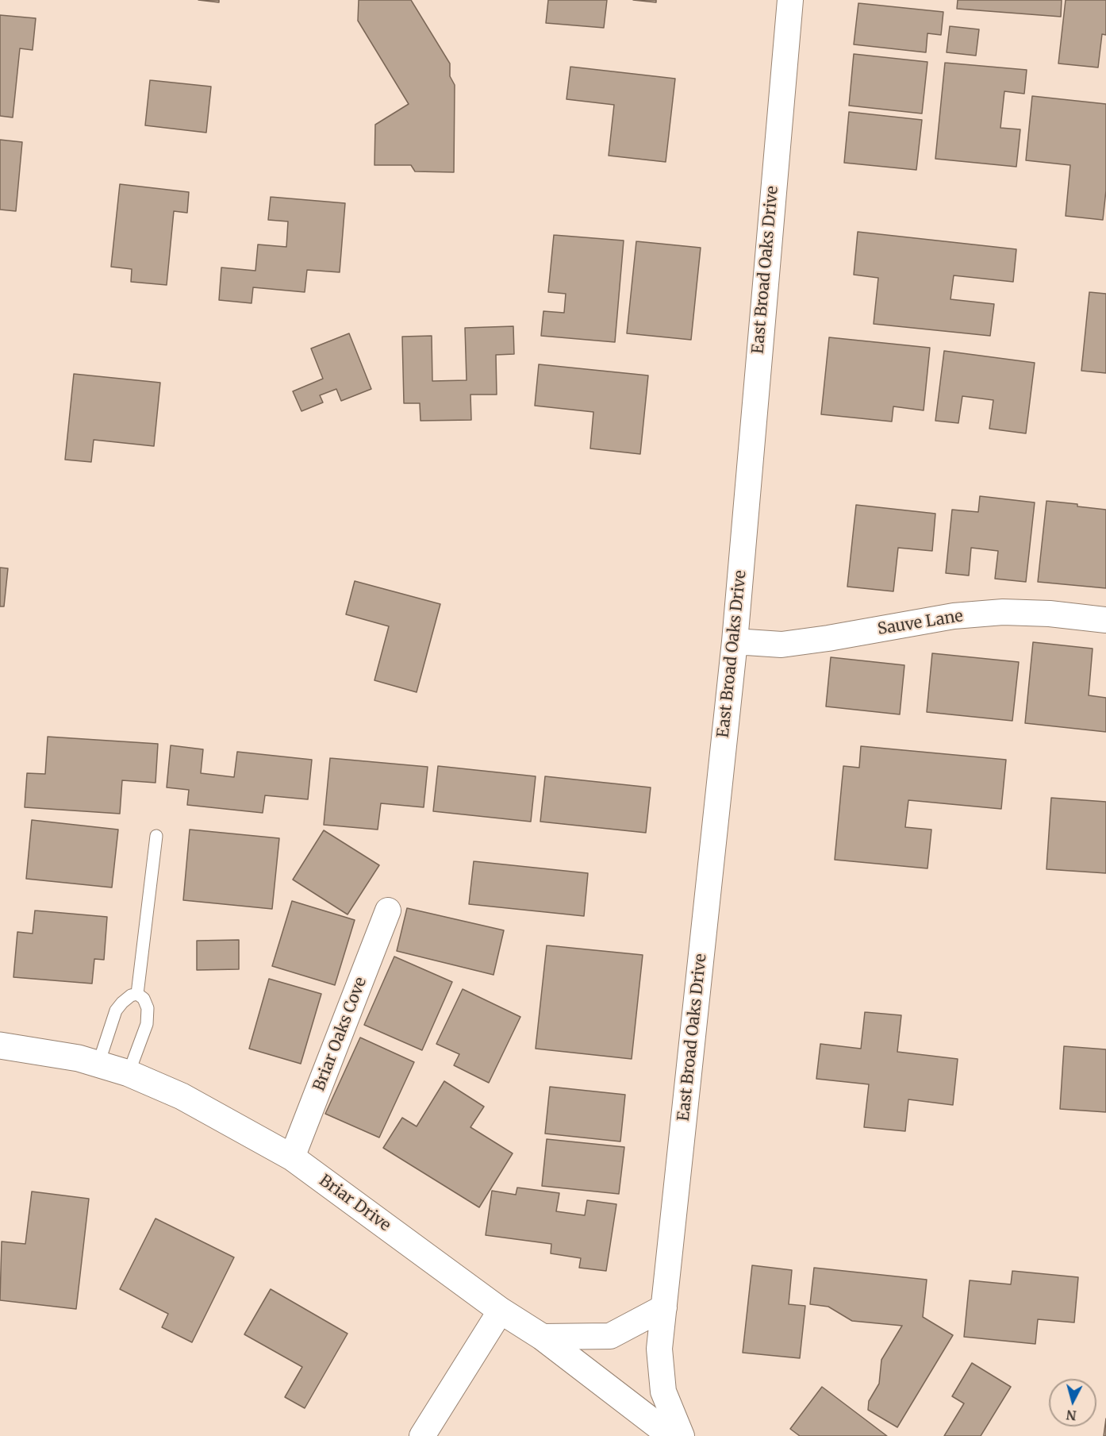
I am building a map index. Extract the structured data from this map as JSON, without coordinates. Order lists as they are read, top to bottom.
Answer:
{
  "streets": {
    "street": [
      "East Broad Oaks Drive",
      "Sauve Lane",
      "Briar Oaks Cove",
      "Briar Drive"
    ]
  },
  "crossings": [
    ["East Broad Oaks Drive", "Sauve Lane"],
    ["Briar Oaks Cove", "Briar Drive"]
  ],
  "north": "bottom"
}
